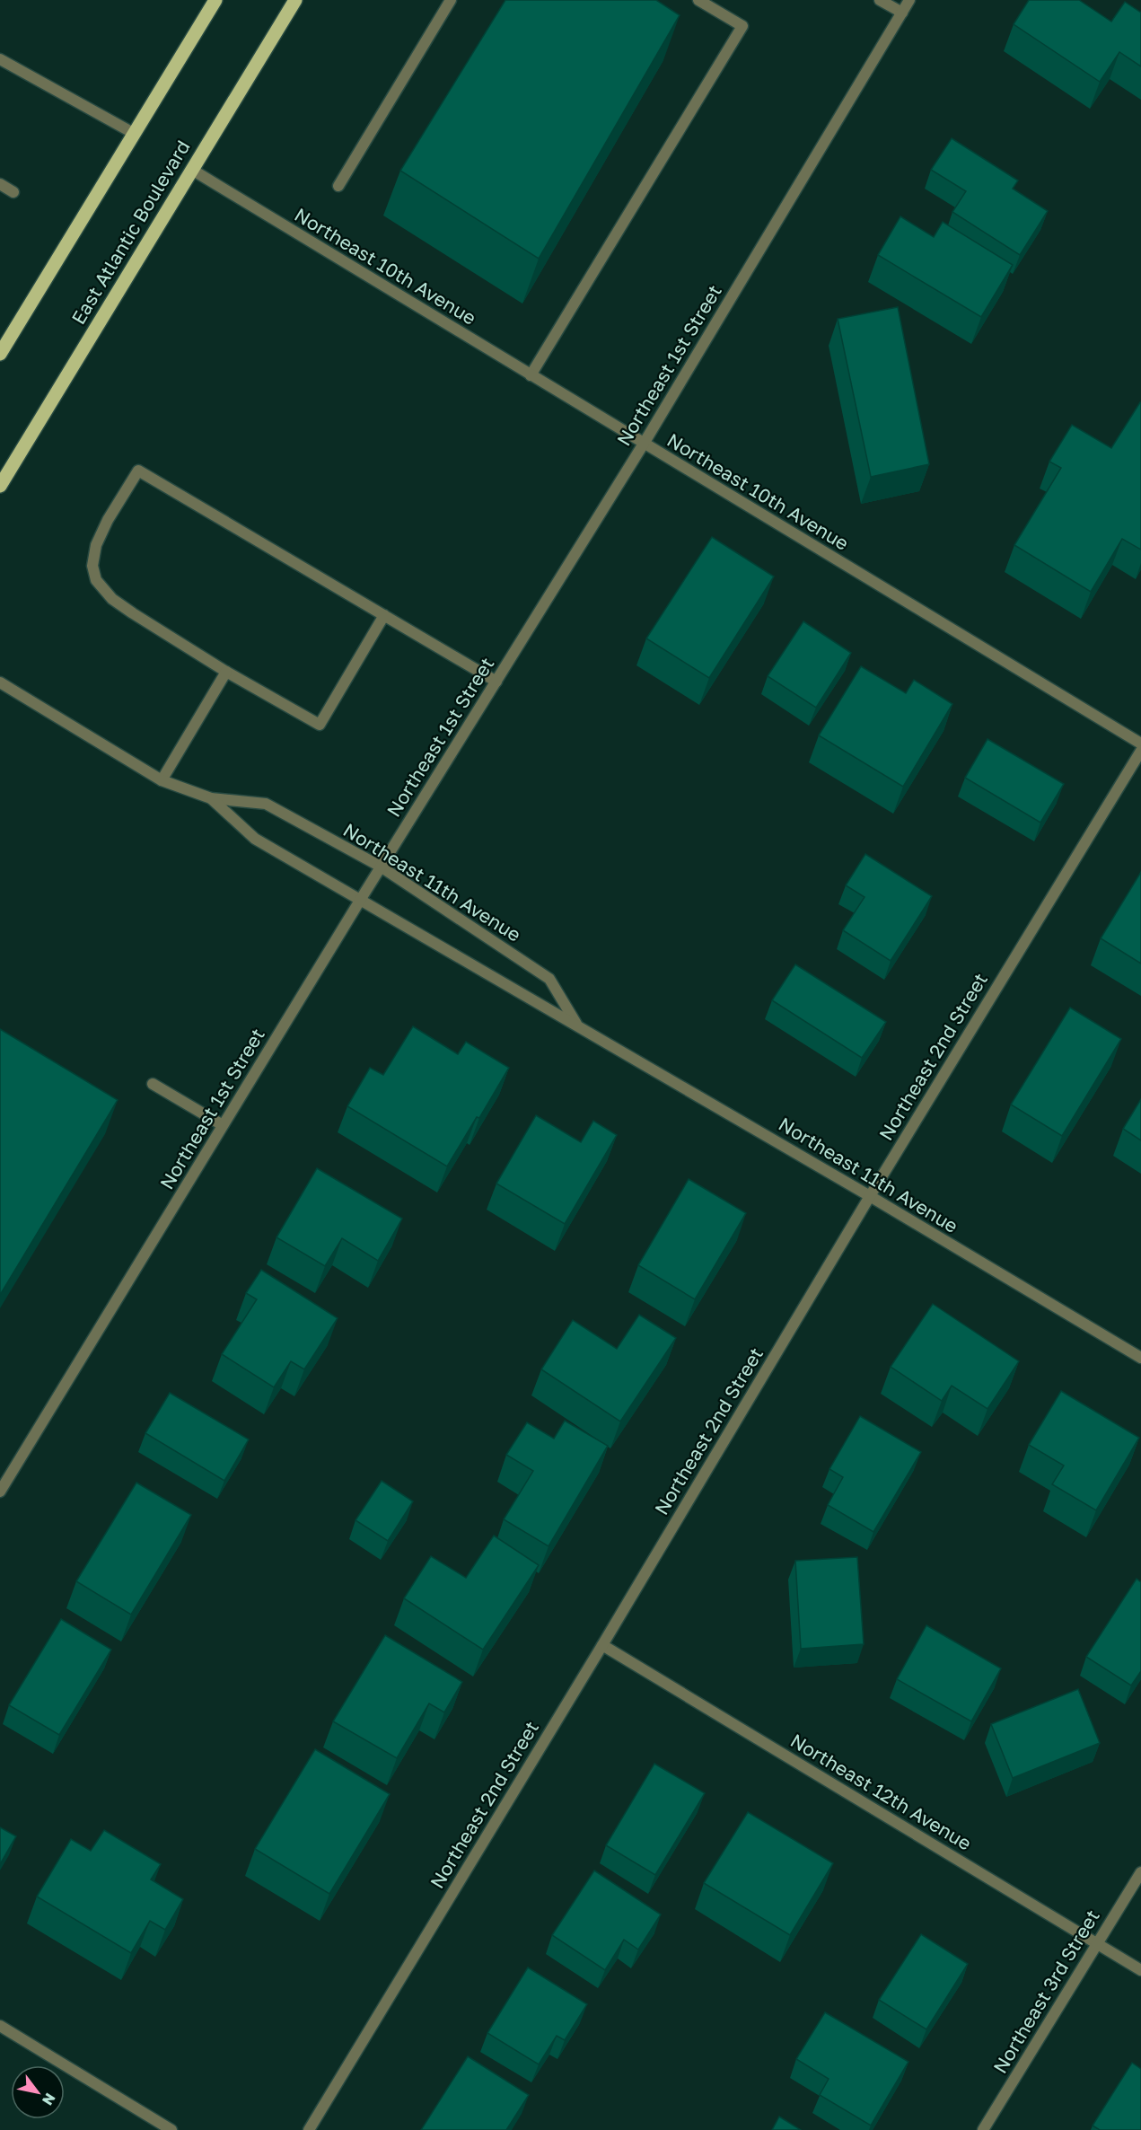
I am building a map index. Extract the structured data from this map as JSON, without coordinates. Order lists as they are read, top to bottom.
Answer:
{
  "streets": {
    "main road": ["East Atlantic Boulevard"],
    "street": [
      "Northeast 10th Avenue",
      "Northeast 1st Street",
      "Northeast 11th Avenue",
      "Northeast 2nd Street",
      "Northeast 12th Avenue",
      "Northeast 3rd Street"
    ]
  },
  "crossings": [
    ["East Atlantic Boulevard", "Northeast 10th Avenue"],
    ["Northeast 10th Avenue", "Northeast 1st Street"],
    ["Northeast 1st Street", "Northeast 11th Avenue"],
    ["Northeast 11th Avenue", "Northeast 2nd Street"],
    ["Northeast 2nd Street", "Northeast 12th Avenue"],
    ["Northeast 12th Avenue", "Northeast 3rd Street"]
  ],
  "north": "bottom right"
}
